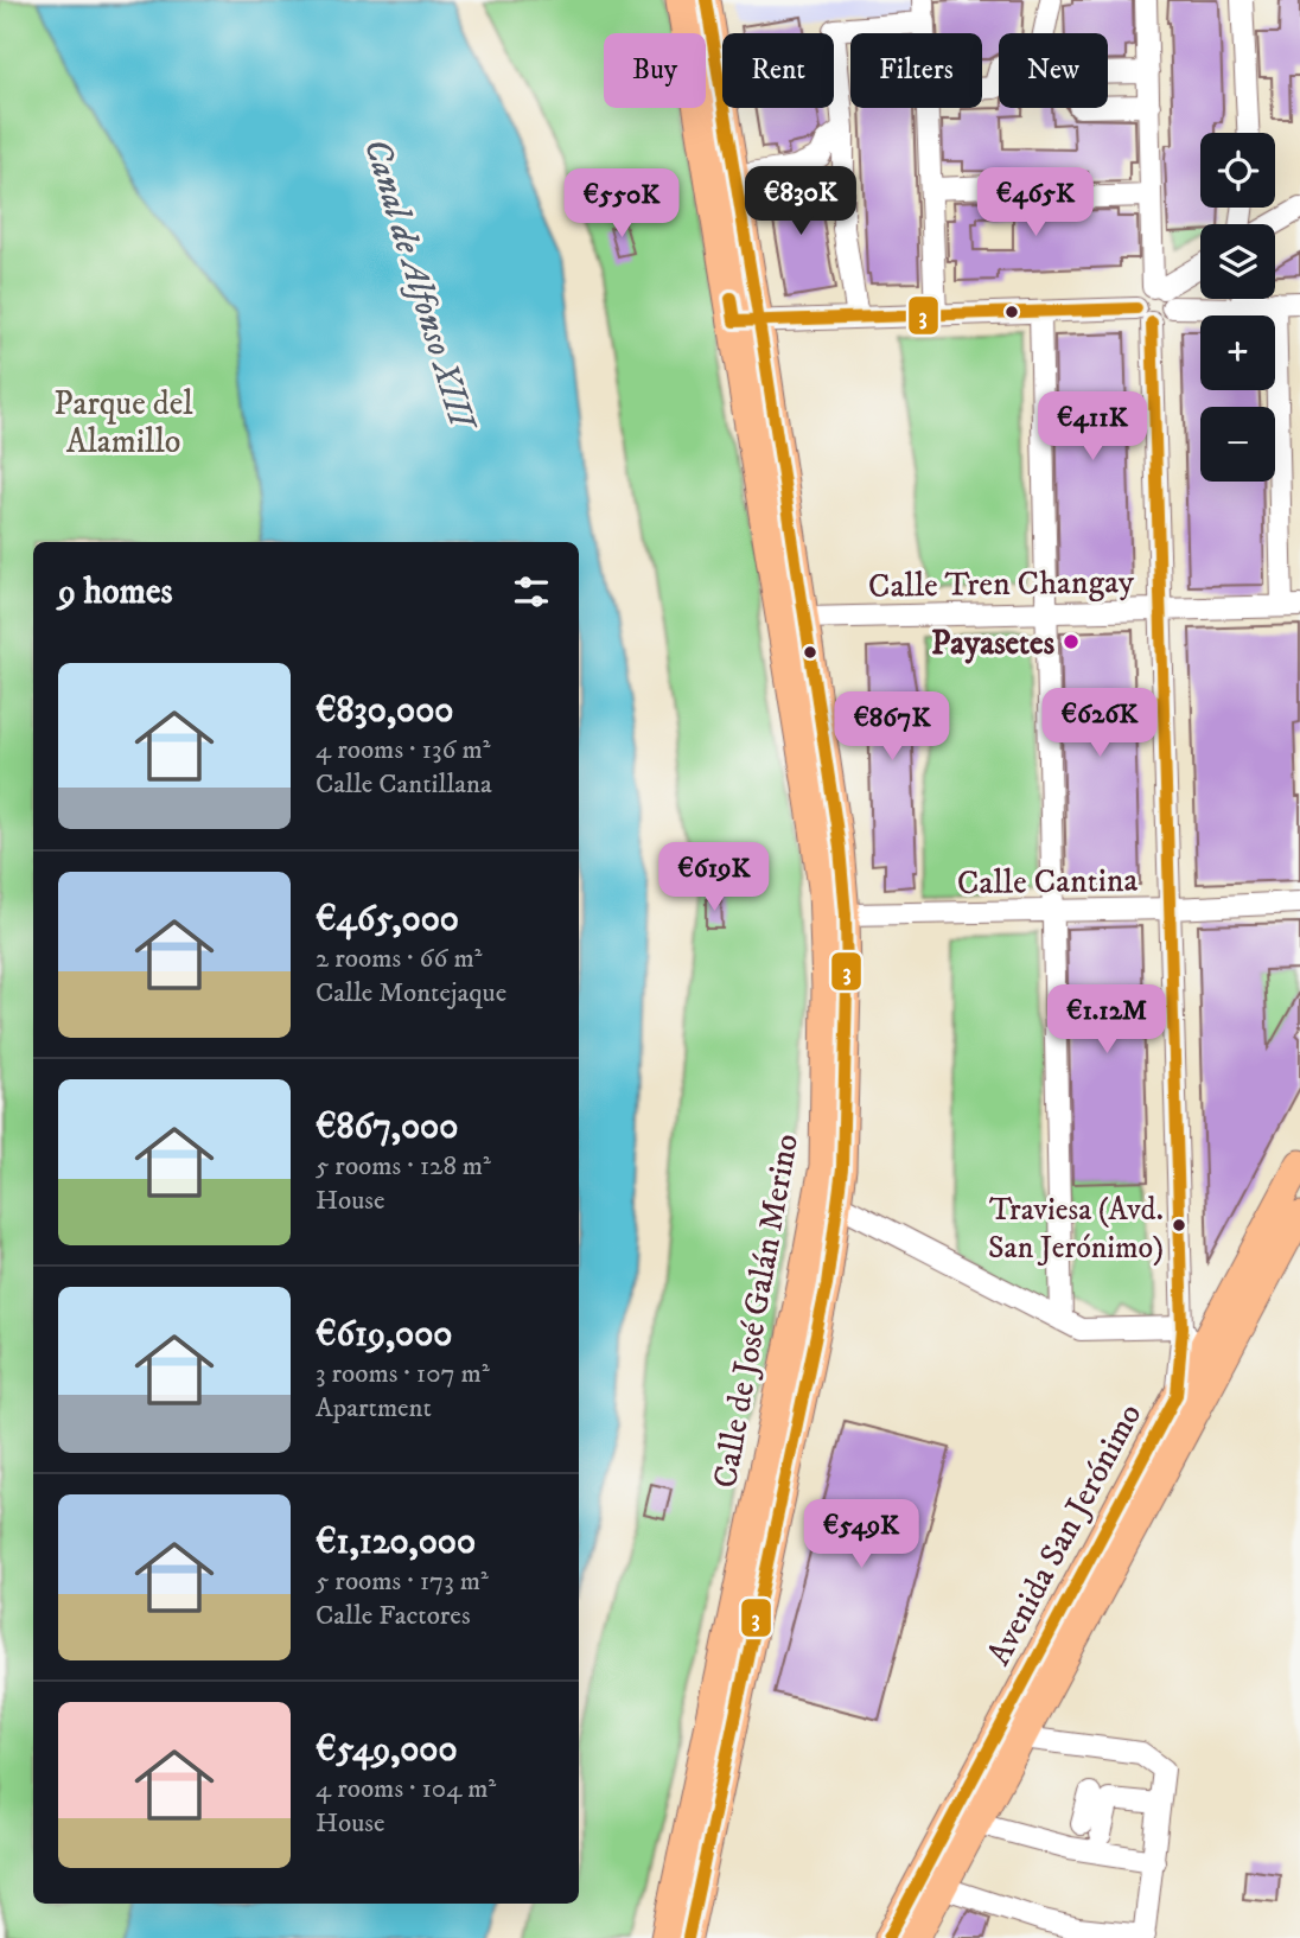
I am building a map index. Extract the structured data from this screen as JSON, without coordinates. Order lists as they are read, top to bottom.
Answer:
{
  "streets": {
    "main road": ["Calle de José Galán Merino", "Avenida San Jerónimo"],
    "street": ["Calle Tren Changay", "Calle Cantina"]
  },
  "crossings": [
    ["Calle Tren Changay", "Calle de José Galán Merino"],
    ["Calle Cantina", "Calle de José Galán Merino"]
  ],
  "water": ["Canal de Alfonso XIII"],
  "parks": ["Parque del Alamillo"],
  "places": ["Payasetes", "Traviesa (Avd. San Jerónimo)"],
  "lines": ["transit line 3"],
  "page": {
    "chip": [
      "Buy",
      "Rent",
      "Filters",
      "New"
    ],
    "map_buttons": ["+", "−"],
    "price": [
      "€830K",
      "€465K",
      "€550K",
      "€411K",
      "€626K",
      "€867K",
      "€619K",
      "€1.12M",
      "€549K"
    ],
    "heading": "9 homes",
    "list": [
      {
        "name": "€830,000",
        "note": "4 rooms · 136 m² · Calle Cantillana"
      },
      {
        "name": "€465,000",
        "note": "2 rooms · 66 m² · Calle Montejaque"
      },
      {
        "name": "€867,000",
        "note": "5 rooms · 128 m² · House"
      },
      {
        "name": "€619,000",
        "note": "3 rooms · 107 m² · Apartment"
      },
      {
        "name": "€1,120,000",
        "note": "5 rooms · 173 m² · Calle Factores"
      },
      {
        "name": "€549,000",
        "note": "4 rooms · 104 m² · House"
      }
    ]
  }
}
